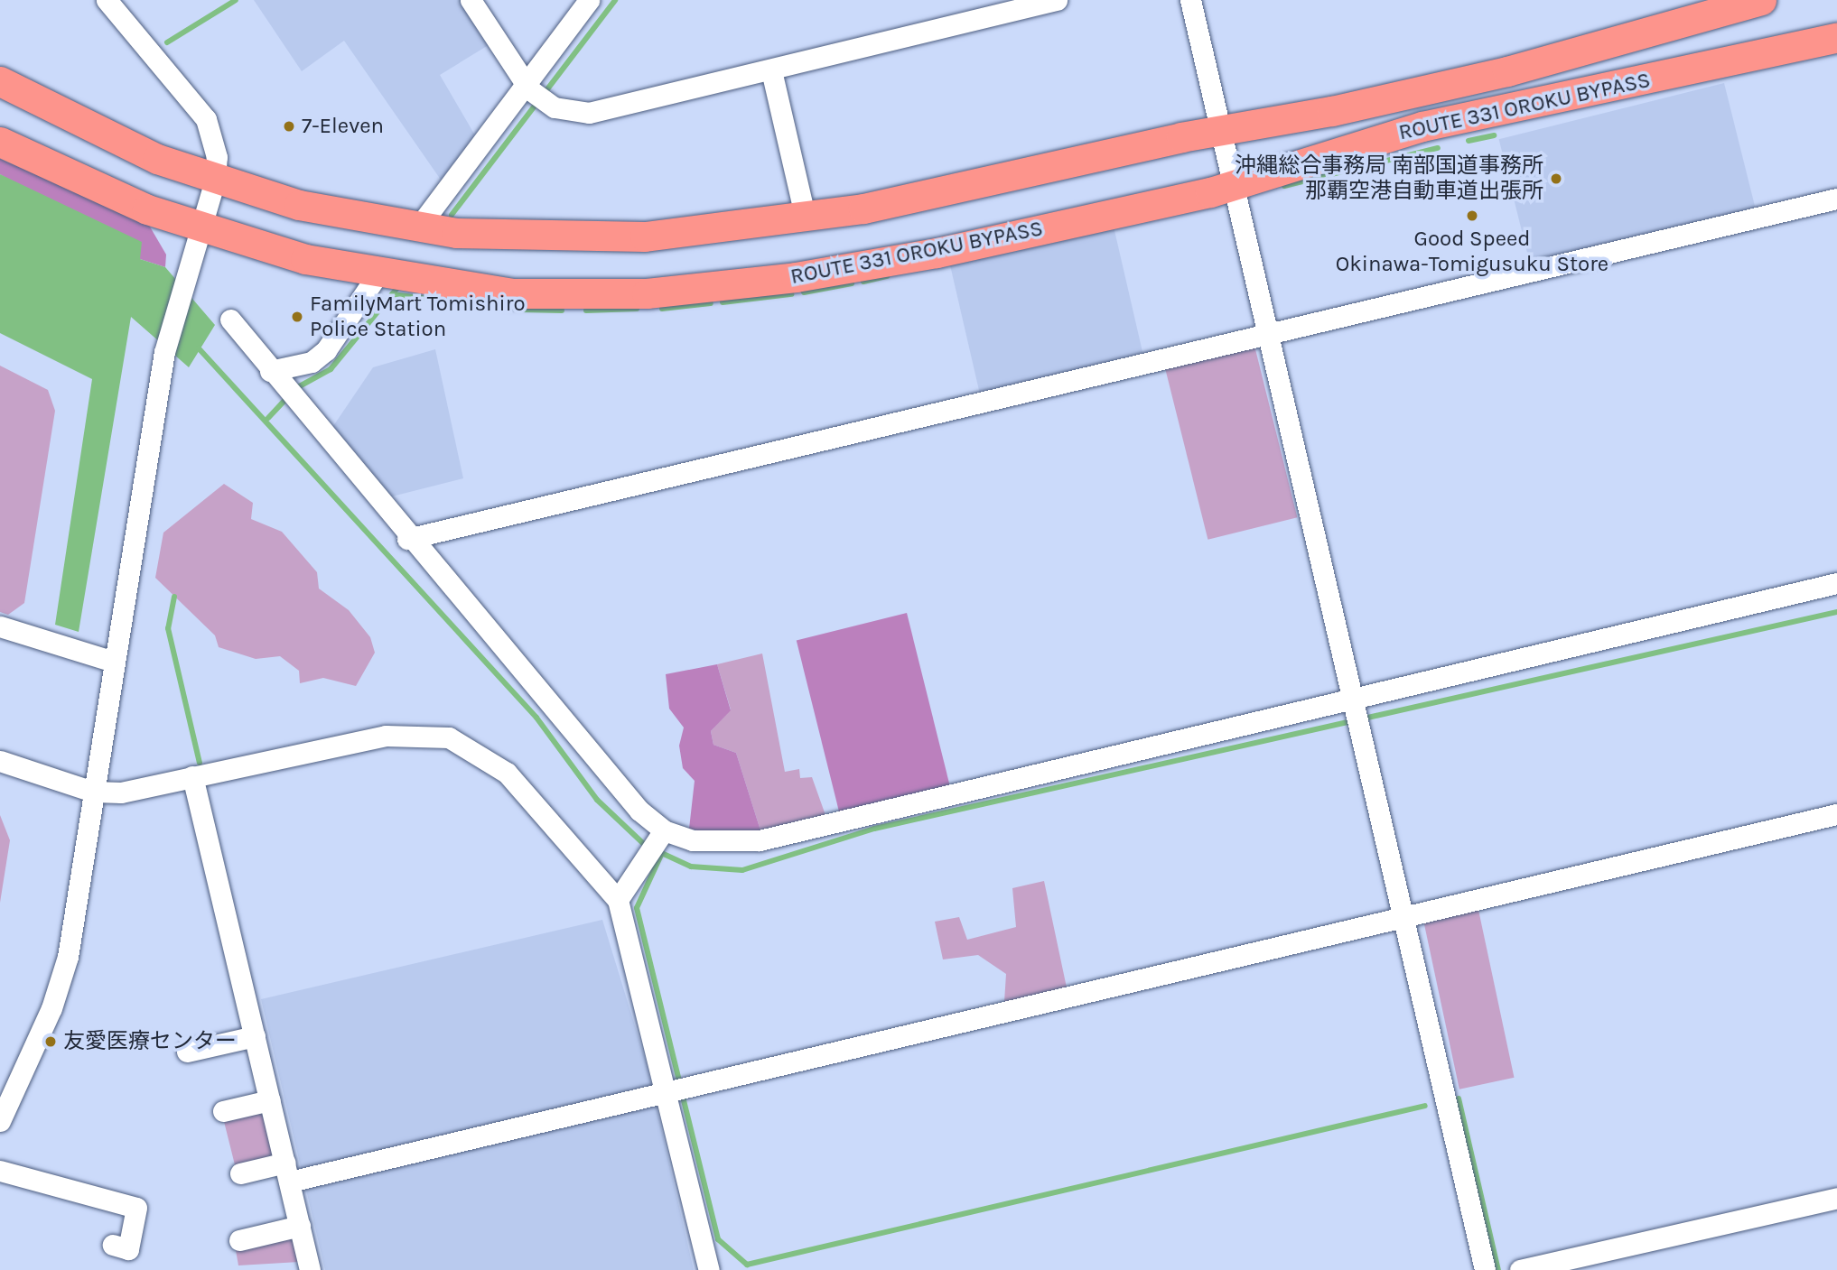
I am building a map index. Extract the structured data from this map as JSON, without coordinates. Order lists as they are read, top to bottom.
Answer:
{
  "streets": {
    "highway": ["ROUTE 331 OROKU BYPASS"]
  },
  "places": [
    "7-Eleven",
    "沖縄総合事務局 南部国道事務所 那覇空港自動車道出張所",
    "Good Speed Okinawa-Tomigusuku Store",
    "FamilyMart Tomishiro Police Station",
    "友愛医療センター"
  ]
}
